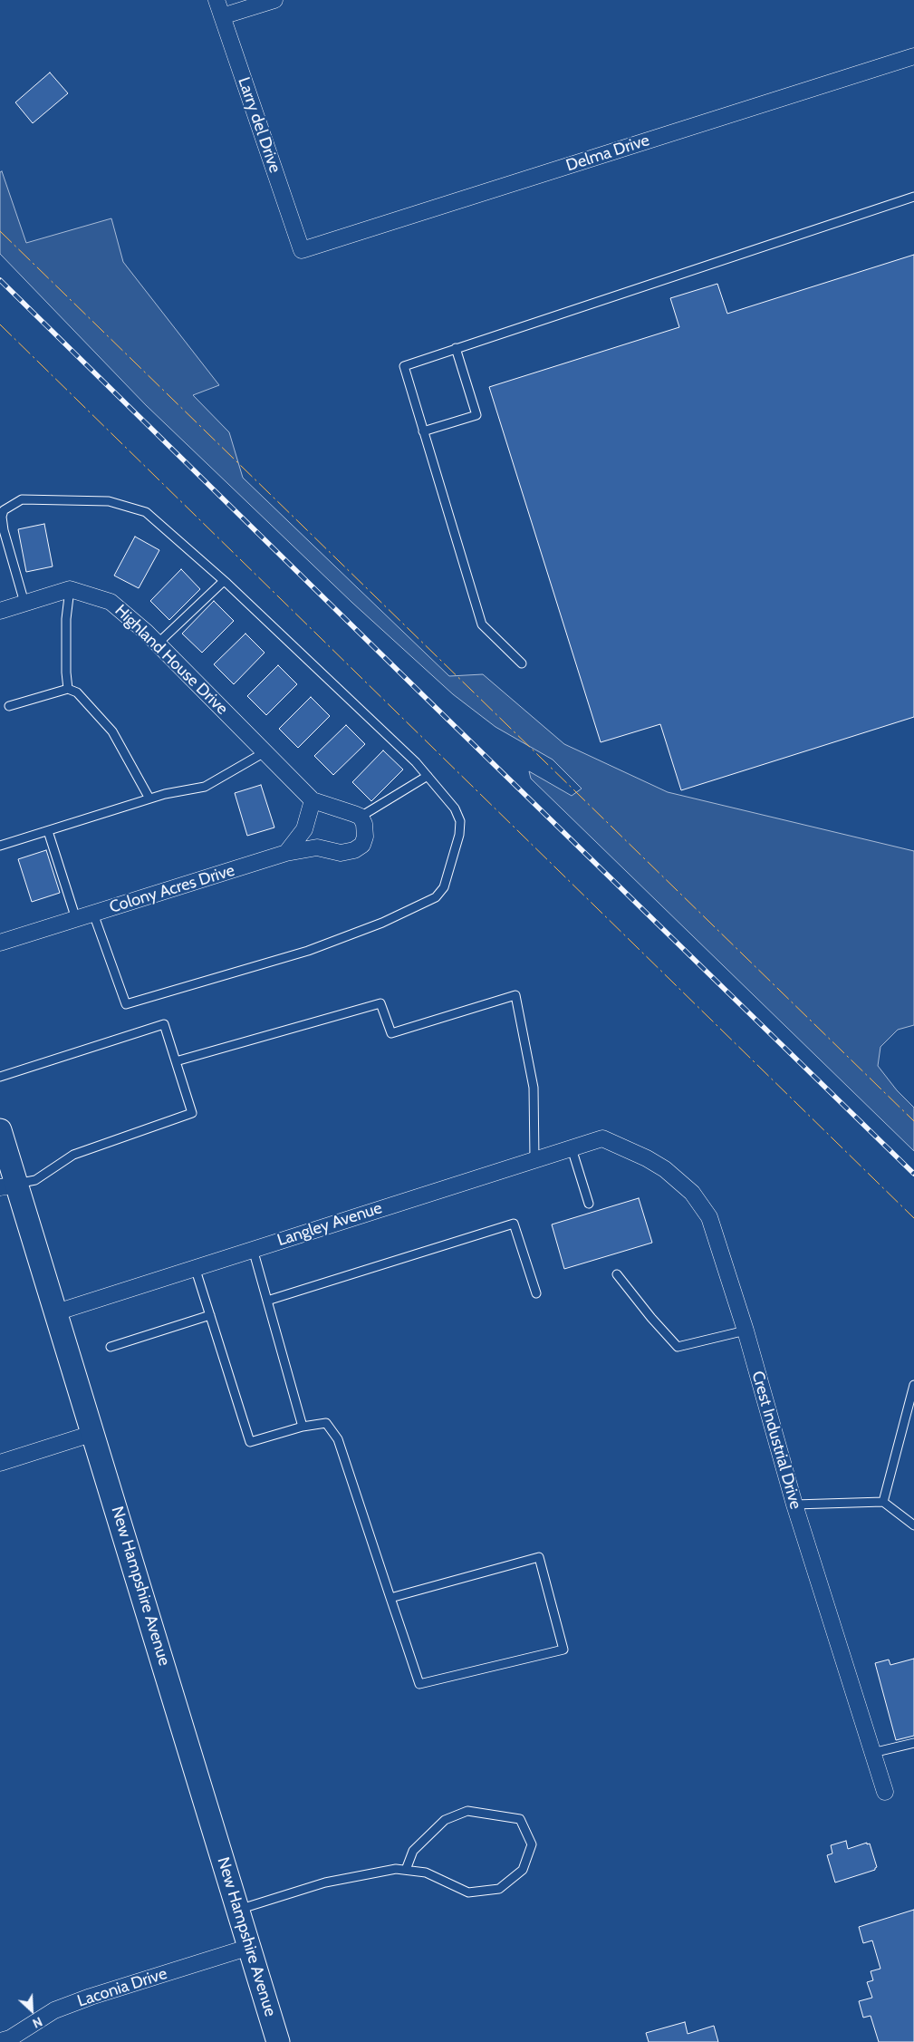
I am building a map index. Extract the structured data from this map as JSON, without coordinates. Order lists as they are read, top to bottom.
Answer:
{
  "streets": {
    "street": [
      "Larry del Drive",
      "Delma Drive",
      "Highland House Drive",
      "Colony Acres Drive",
      "Langley Avenue",
      "Crest Industrial Drive",
      "New Hampshire Avenue",
      "Laconia Drive"
    ]
  },
  "crossings": [
    ["Larry del Drive", "Delma Drive"],
    ["Langley Avenue", "Crest Industrial Drive"],
    ["Langley Avenue", "New Hampshire Avenue"],
    ["New Hampshire Avenue", "Laconia Drive"]
  ],
  "north": "bottom right"
}
